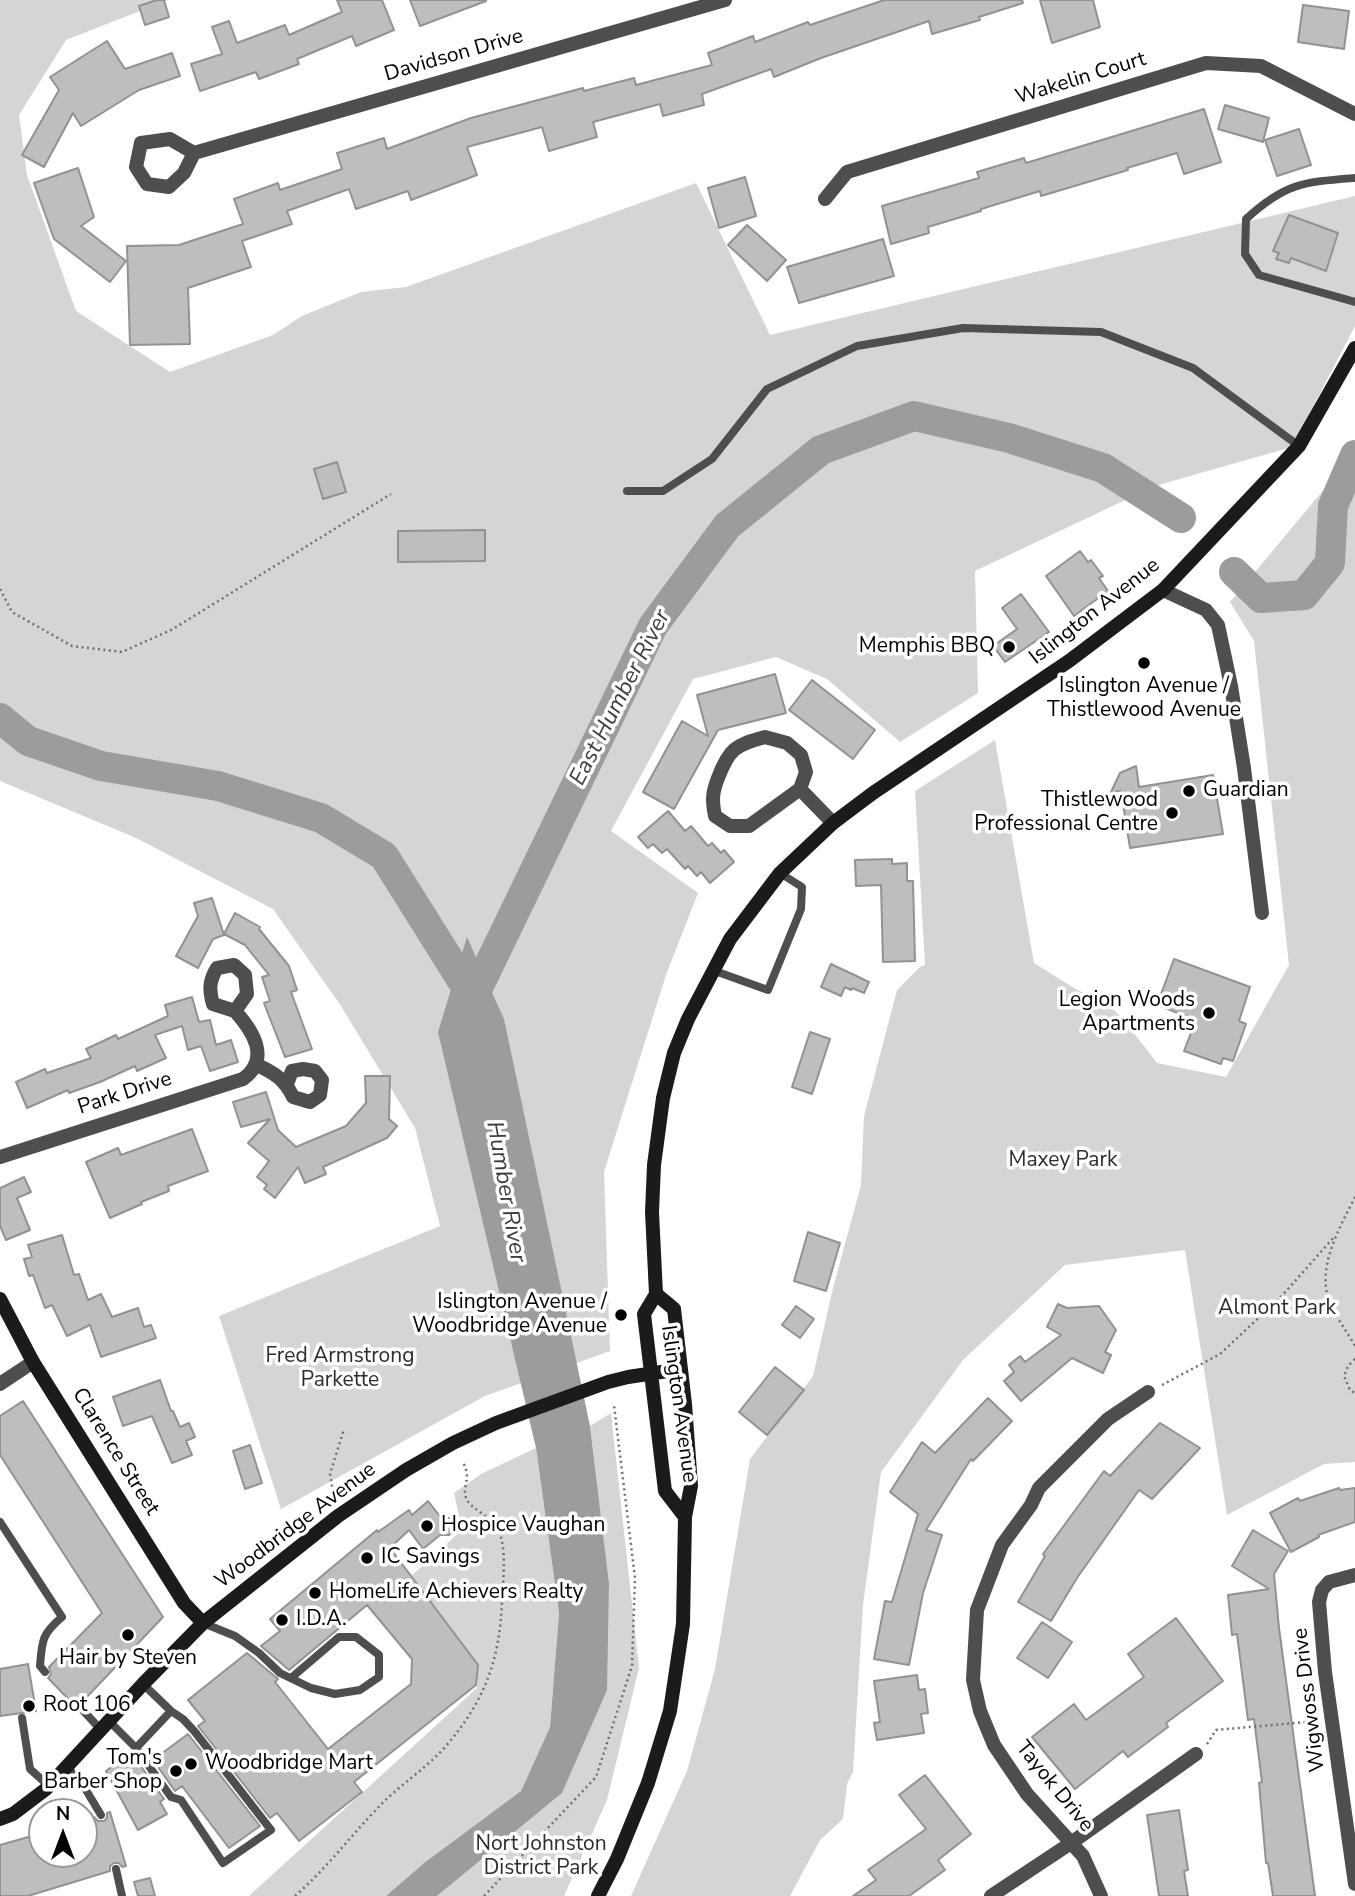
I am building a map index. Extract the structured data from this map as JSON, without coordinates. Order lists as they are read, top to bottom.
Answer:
{
  "streets": {
    "main road": ["Islington Avenue", "Clarence Street", "Woodbridge Avenue"],
    "street": [
      "Davidson Drive",
      "Wakelin Court",
      "Park Drive",
      "Wigwoss Drive",
      "Tayok Drive"
    ]
  },
  "crossings": [
    ["Islington Avenue", "Woodbridge Avenue"],
    ["Clarence Street", "Woodbridge Avenue"]
  ],
  "water": ["East Humber River", "Humber River"],
  "parks": [
    "Maxey Park",
    "Almont Park",
    "Fred Armstrong Parkette",
    "Nort Johnston District Park"
  ],
  "places": [
    "Memphis BBQ",
    "Islington Avenue / Thistlewood Avenue",
    "Guardian",
    "Thistlewood Professional Centre",
    "Legion Woods Apartments",
    "Islington Avenue / Woodbridge Avenue",
    "Hospice Vaughan",
    "IC Savings",
    "HomeLife Achievers Realty",
    "I.D.A.",
    "Hair by Steven",
    "Root 106",
    "Woodbridge Mart",
    "Tom's Barber Shop"
  ],
  "north": "top"
}
